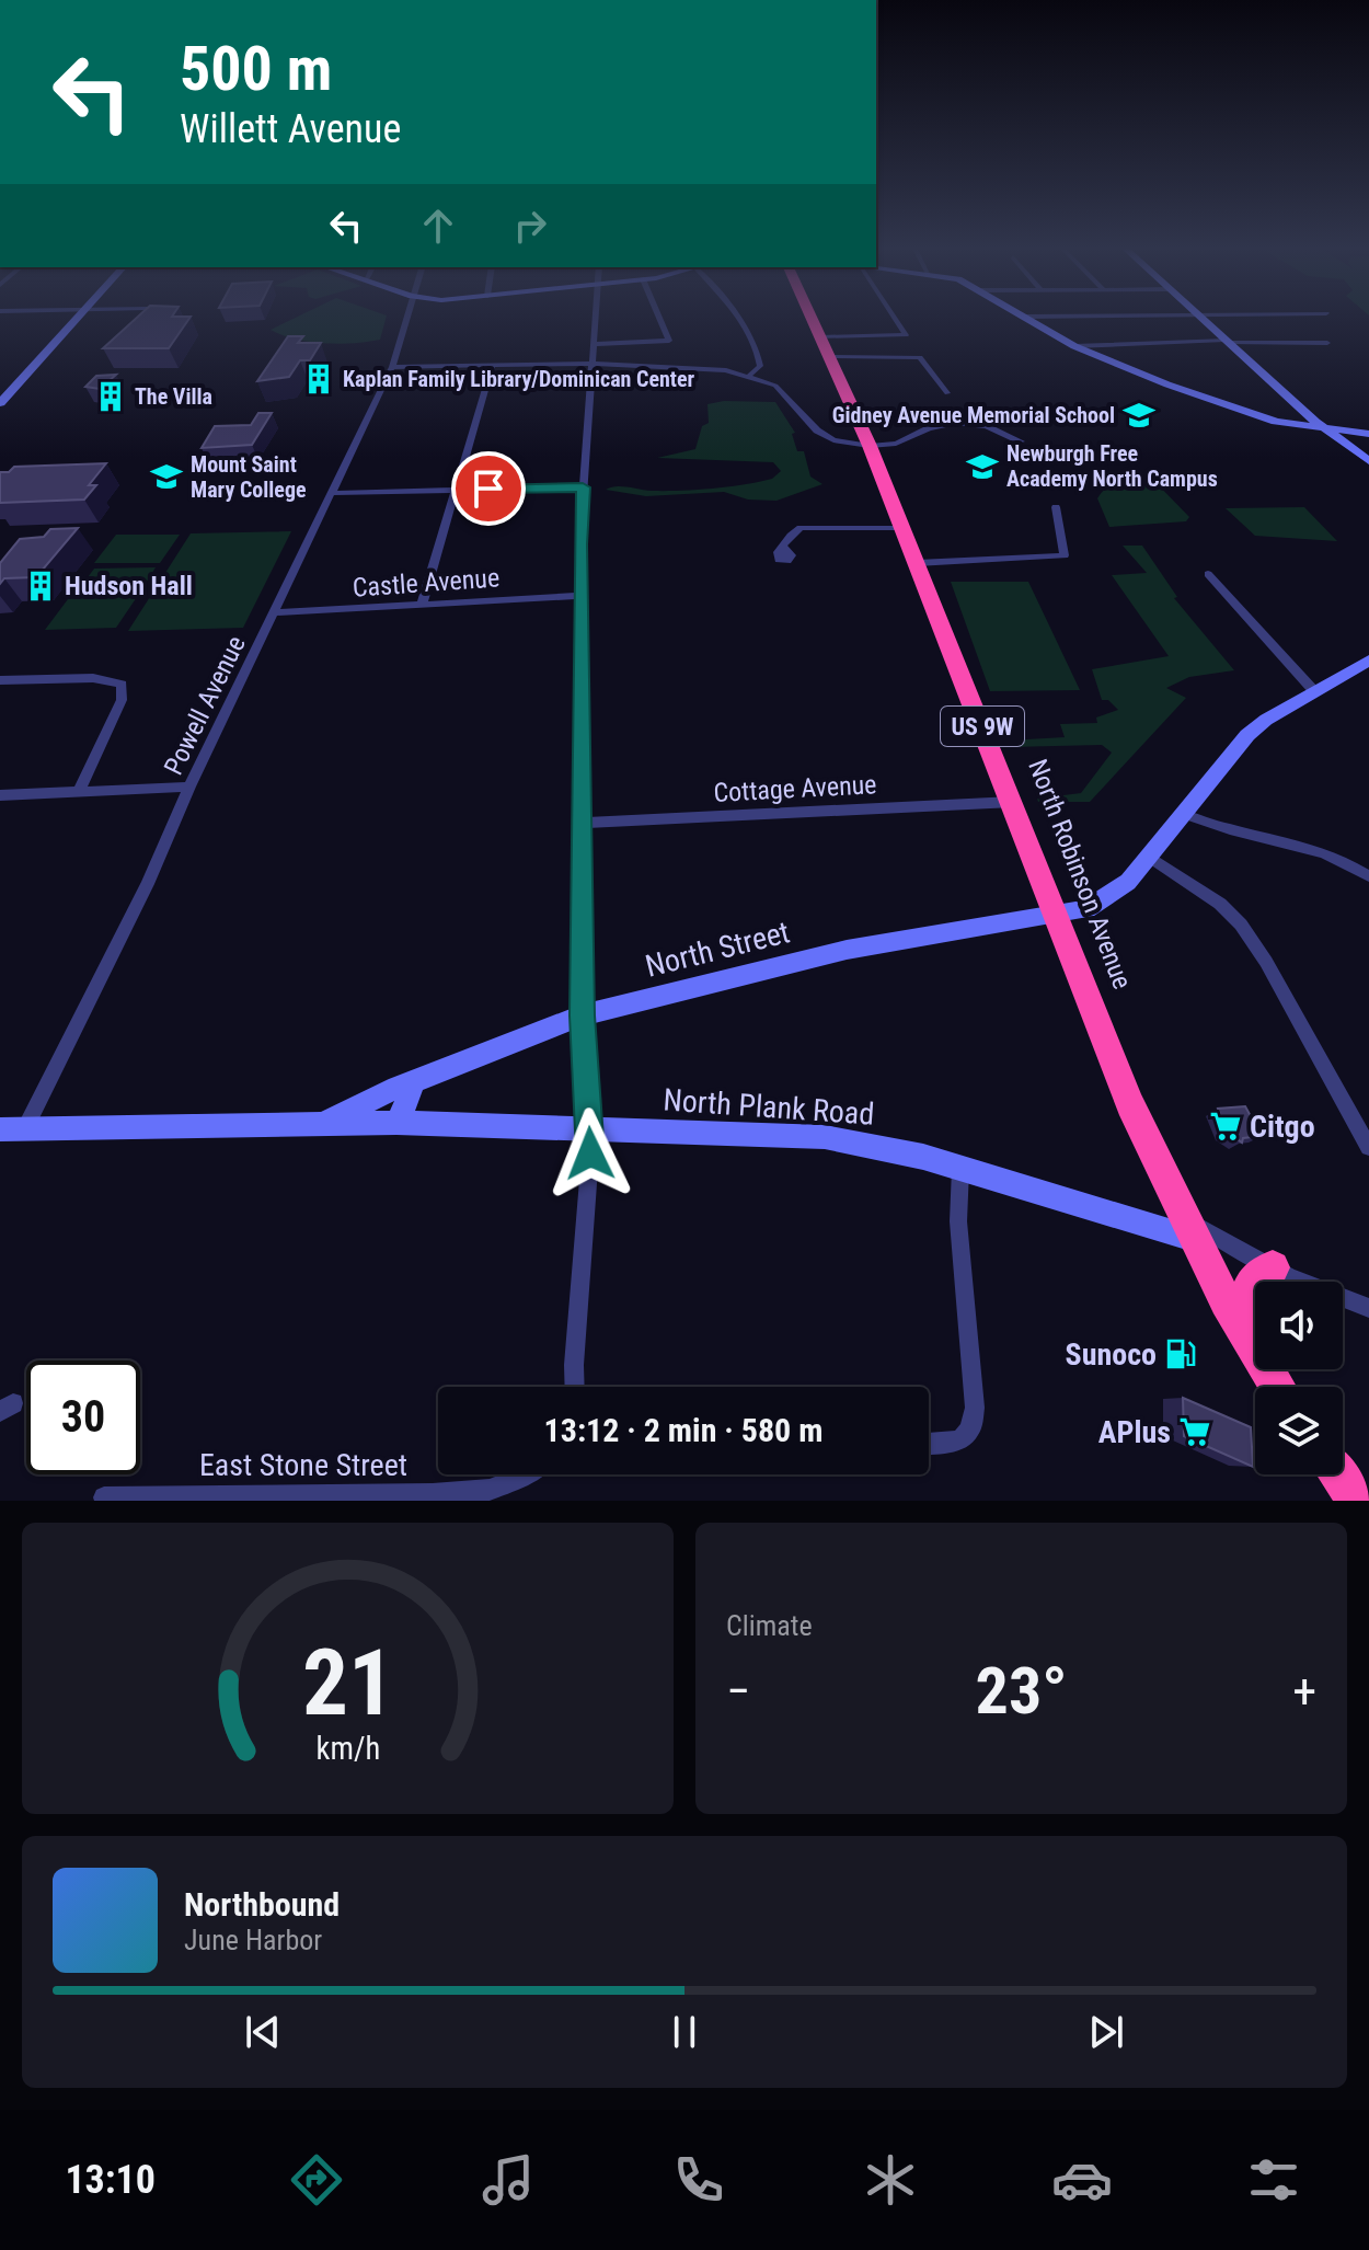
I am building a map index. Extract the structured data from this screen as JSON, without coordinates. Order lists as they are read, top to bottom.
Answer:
{
  "streets": {
    "highway": ["US 9W", "North Robinson Avenue"],
    "street": [
      "Castle Avenue",
      "Powell Avenue",
      "Cottage Avenue",
      "North Street",
      "North Plank Road",
      "East Stone Street"
    ]
  },
  "crossings": [
    ["Castle Avenue", "Powell Avenue"],
    ["Powell Avenue", "North Street"],
    ["Cottage Avenue", "North Robinson Avenue"],
    ["North Robinson Avenue", "North Street"],
    ["North Robinson Avenue", "North Plank Road"],
    ["North Street", "North Plank Road"]
  ],
  "places": {
    "building": ["Kaplan Family Library/Dominican Center", "The Villa", "Hudson Hall"],
    "school or university": ["Gidney Avenue Memorial School", "Newburgh Free Academy North Campus", "Mount Saint Mary College"],
    "supermarket": ["Citgo", "APlus"],
    "fuel station": ["Sunoco"]
  },
  "page": {
    "turn": ["500 m", "Willett Avenue"],
    "limit": "30",
    "trip": "13:12 · 2 min · 580 m",
    "tile": "Climate",
    "heat": ["−", "23°", "+"],
    "song": ["Northbound", "June Harbor"],
    "tabs": "13:10",
    "gauge": ["21", "km/h"]
  }
}
